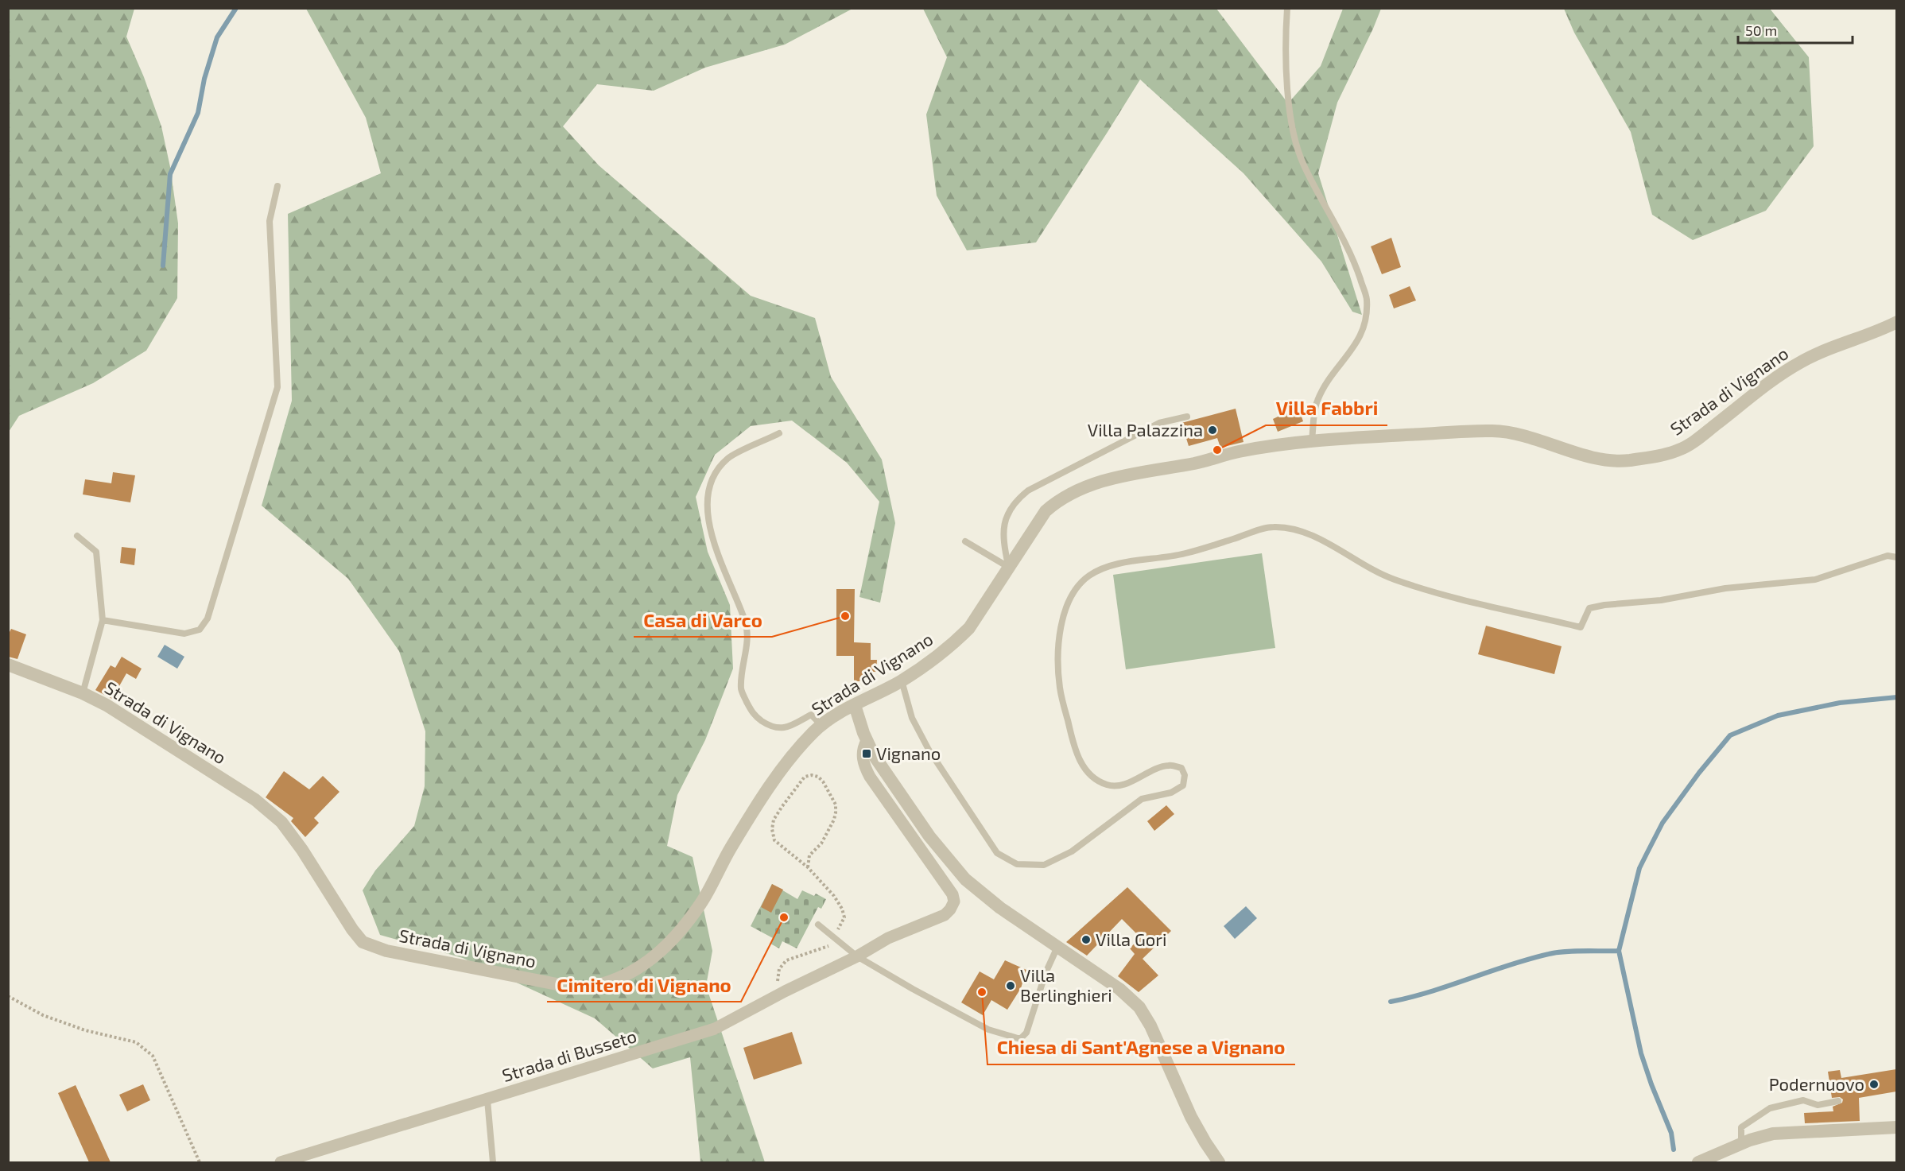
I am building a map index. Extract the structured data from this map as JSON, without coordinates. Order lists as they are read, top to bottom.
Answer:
{
  "streets": {
    "street": ["Strada di Vignano", "Strada di Busseto"]
  },
  "crossings": [
    ["Strada di Vignano", "Strada di Busseto"]
  ],
  "places": {
    "other": [
      "Villa Palazzina",
      "Villa Fabbri",
      "Casa di Varco",
      "Cimitero di Vignano",
      "Villa Gori",
      "Villa Berlinghieri",
      "Chiesa di Sant'Agnese a Vignano",
      "Podernuovo"
    ],
    "transit": ["Vignano"]
  },
  "scale_bar": "50 m"
}
